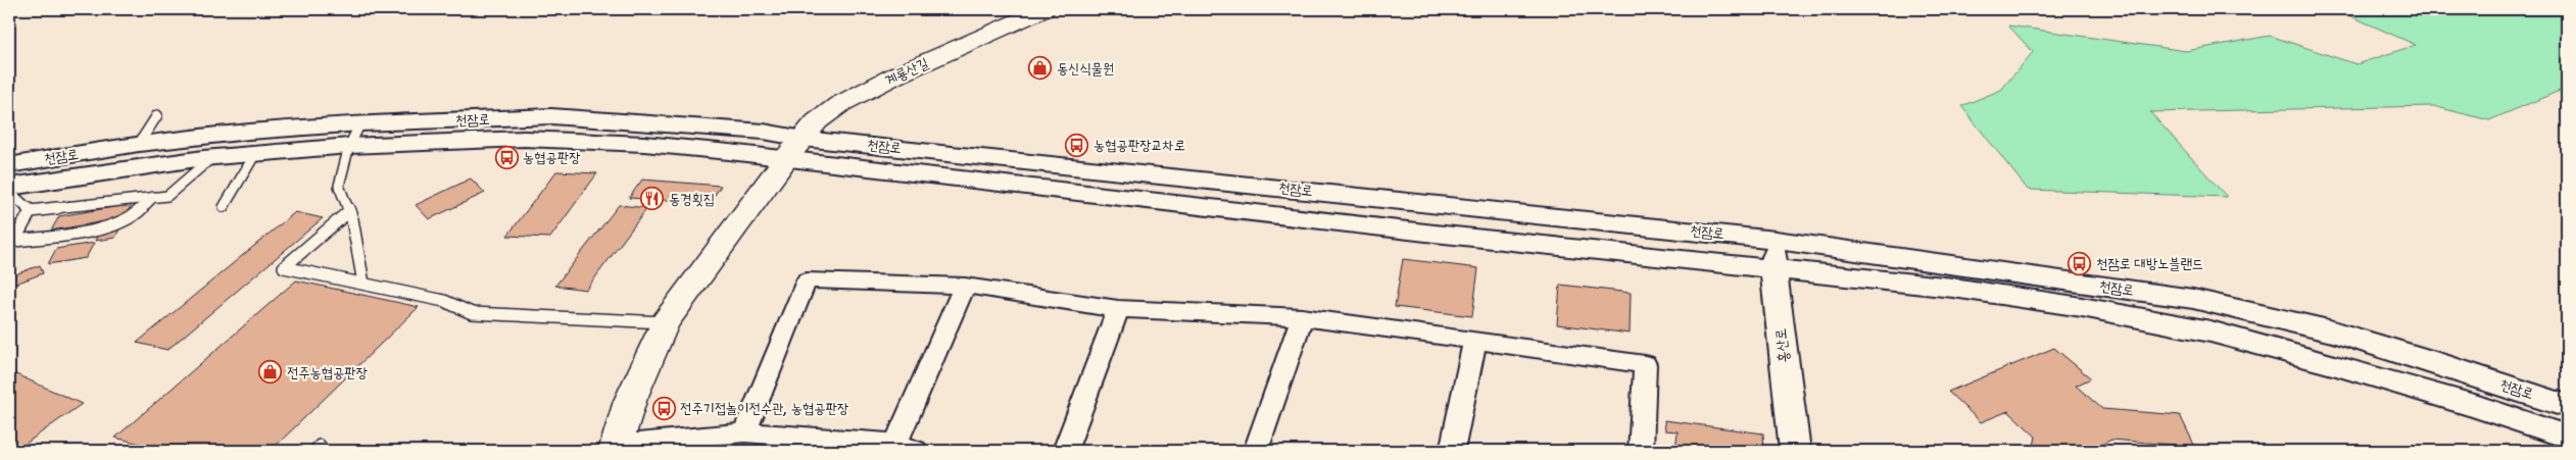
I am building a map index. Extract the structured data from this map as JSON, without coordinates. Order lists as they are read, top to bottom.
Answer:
{
  "streets": {
    "main road": ["계룡산길"],
    "street": ["천잠로", "홍산로"]
  },
  "crossings": [
    ["계룡산길", "천잠로"],
    ["천잠로", "홍산로"]
  ],
  "places": {
    "shop": ["동신식물원", "전주농협공판장"],
    "bus stop": [
      "농협공판장교차로",
      "농협공판장",
      "천잠로 대방노블랜드",
      "전주기접놀이전수관, 농협공판장"
    ],
    "restaurant": ["동경횟집"]
  }
}
